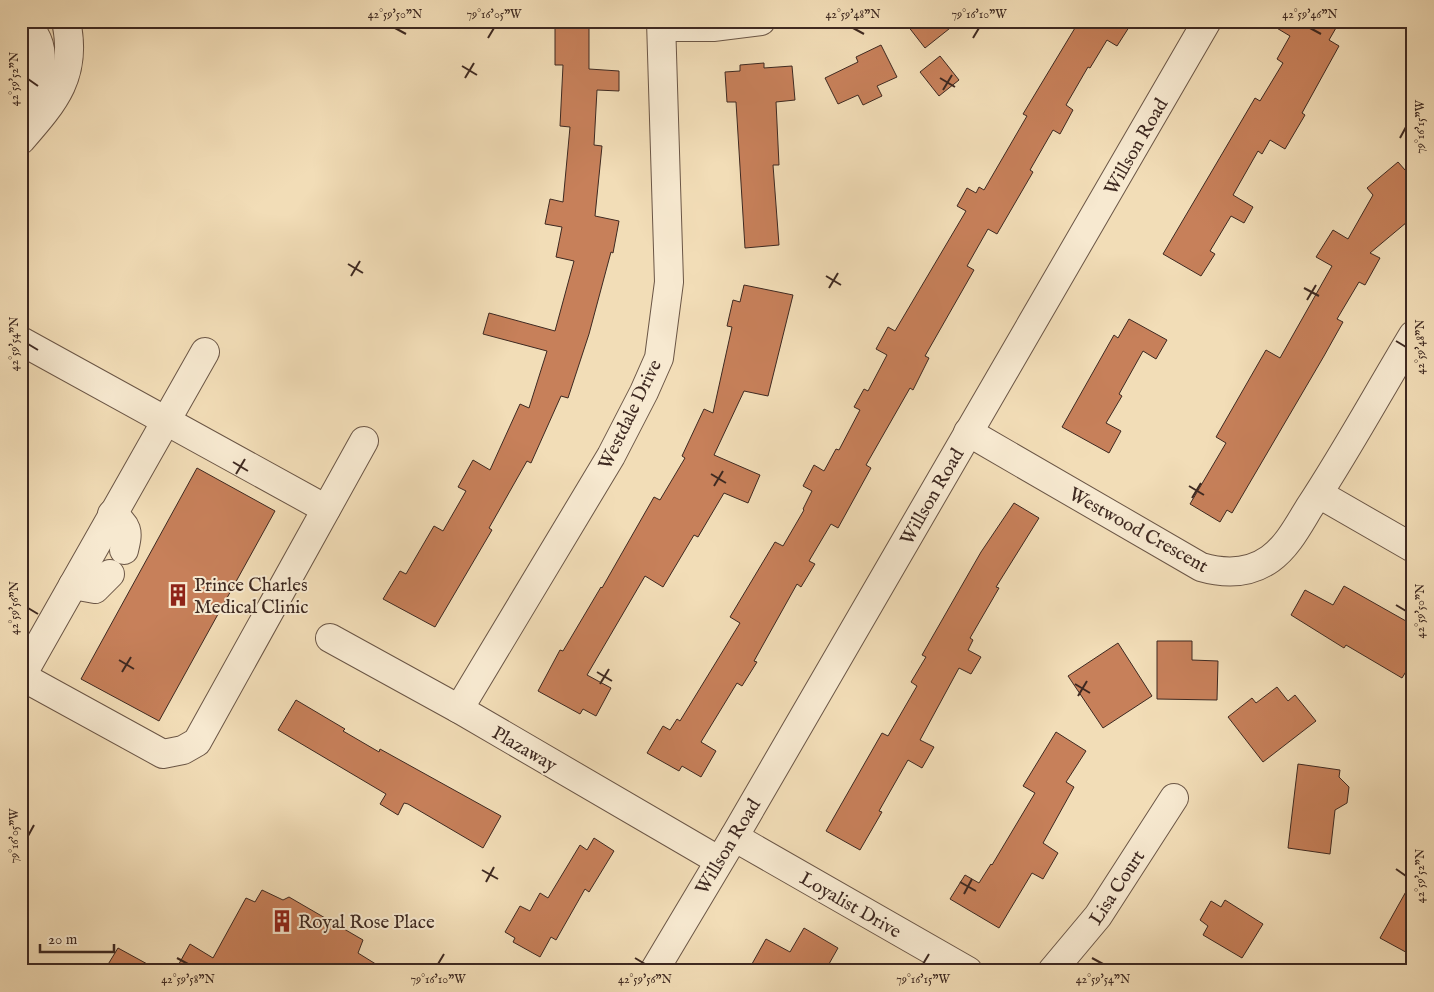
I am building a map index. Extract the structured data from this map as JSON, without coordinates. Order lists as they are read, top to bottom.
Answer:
{
  "streets": {
    "street": [
      "Willson Road",
      "Westdale Drive",
      "Westwood Crescent",
      "Plazaway",
      "Lisa Court",
      "Loyalist Drive"
    ]
  },
  "crossings": [
    ["Willson Road", "Westwood Crescent"],
    ["Willson Road", "Plazaway"],
    ["Willson Road", "Loyalist Drive"],
    ["Westdale Drive", "Plazaway"]
  ],
  "places": {
    "building": ["Prince Charles Medical Clinic", "Royal Rose Place"]
  },
  "scale_bar": "20 m",
  "coordinates": [
    "42°59'50\"N",
    "79°16'05\"W",
    "42°59'48\"N",
    "79°16'10\"W",
    "42°59'46\"N",
    "42°59'52\"N",
    "79°16'15\"W",
    "42°59'54\"N",
    "42°59'56\"N",
    "42°59'58\"N"
  ]
}
